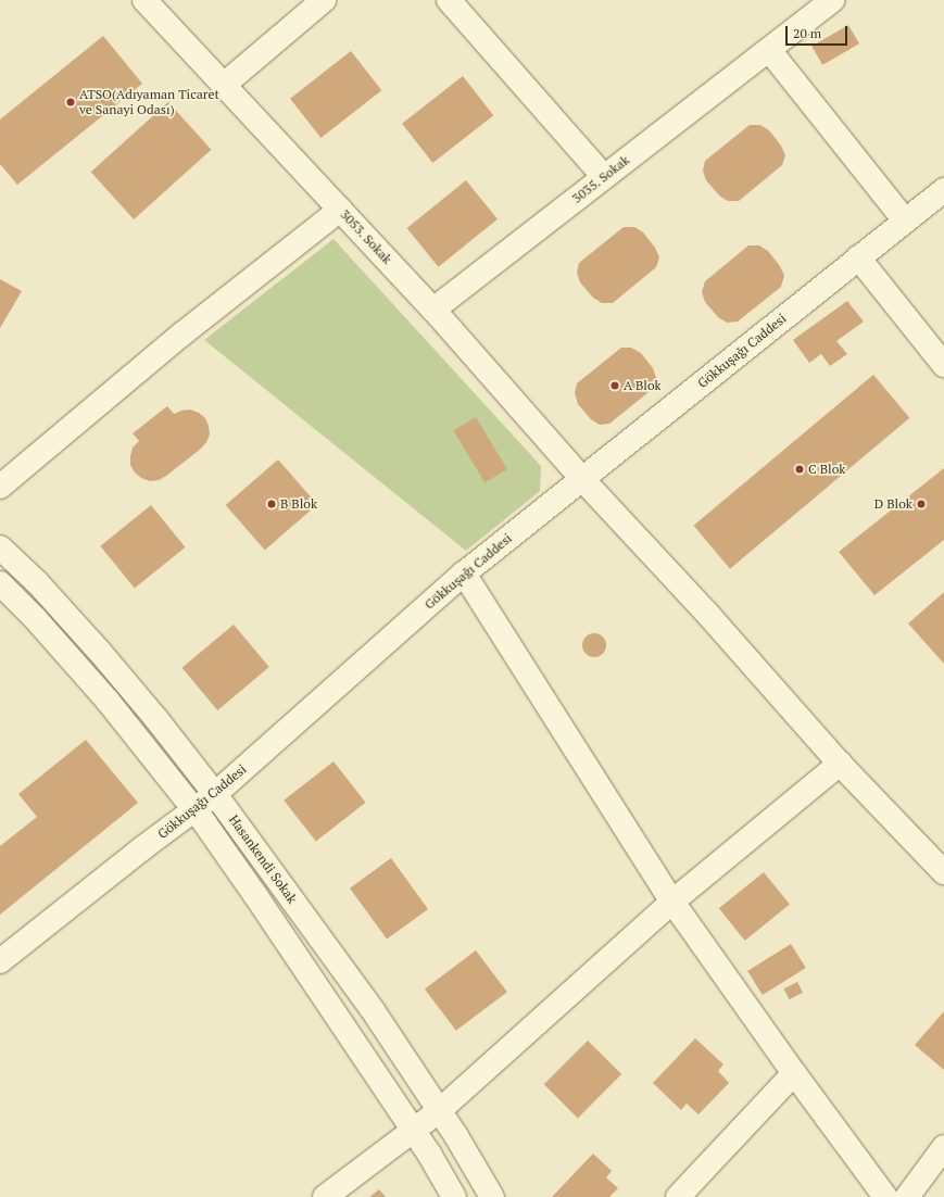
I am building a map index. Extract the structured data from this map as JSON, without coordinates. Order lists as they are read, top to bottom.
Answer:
{
  "streets": {
    "street": [
      "3035. Sokak",
      "3053. Sokak",
      "Gökkuşağı Caddesi",
      "Hasankendi Sokak"
    ]
  },
  "crossings": [
    ["3035. Sokak", "3053. Sokak"],
    ["3053. Sokak", "Gökkuşağı Caddesi"],
    ["Gökkuşağı Caddesi", "Hasankendi Sokak"]
  ],
  "places": [
    "ATSO(Adıyaman Ticaret ve Sanayi Odası)",
    "A Blok",
    "C Blok",
    "B Blok",
    "D Blok"
  ],
  "scale_bar": "20 m"
}
